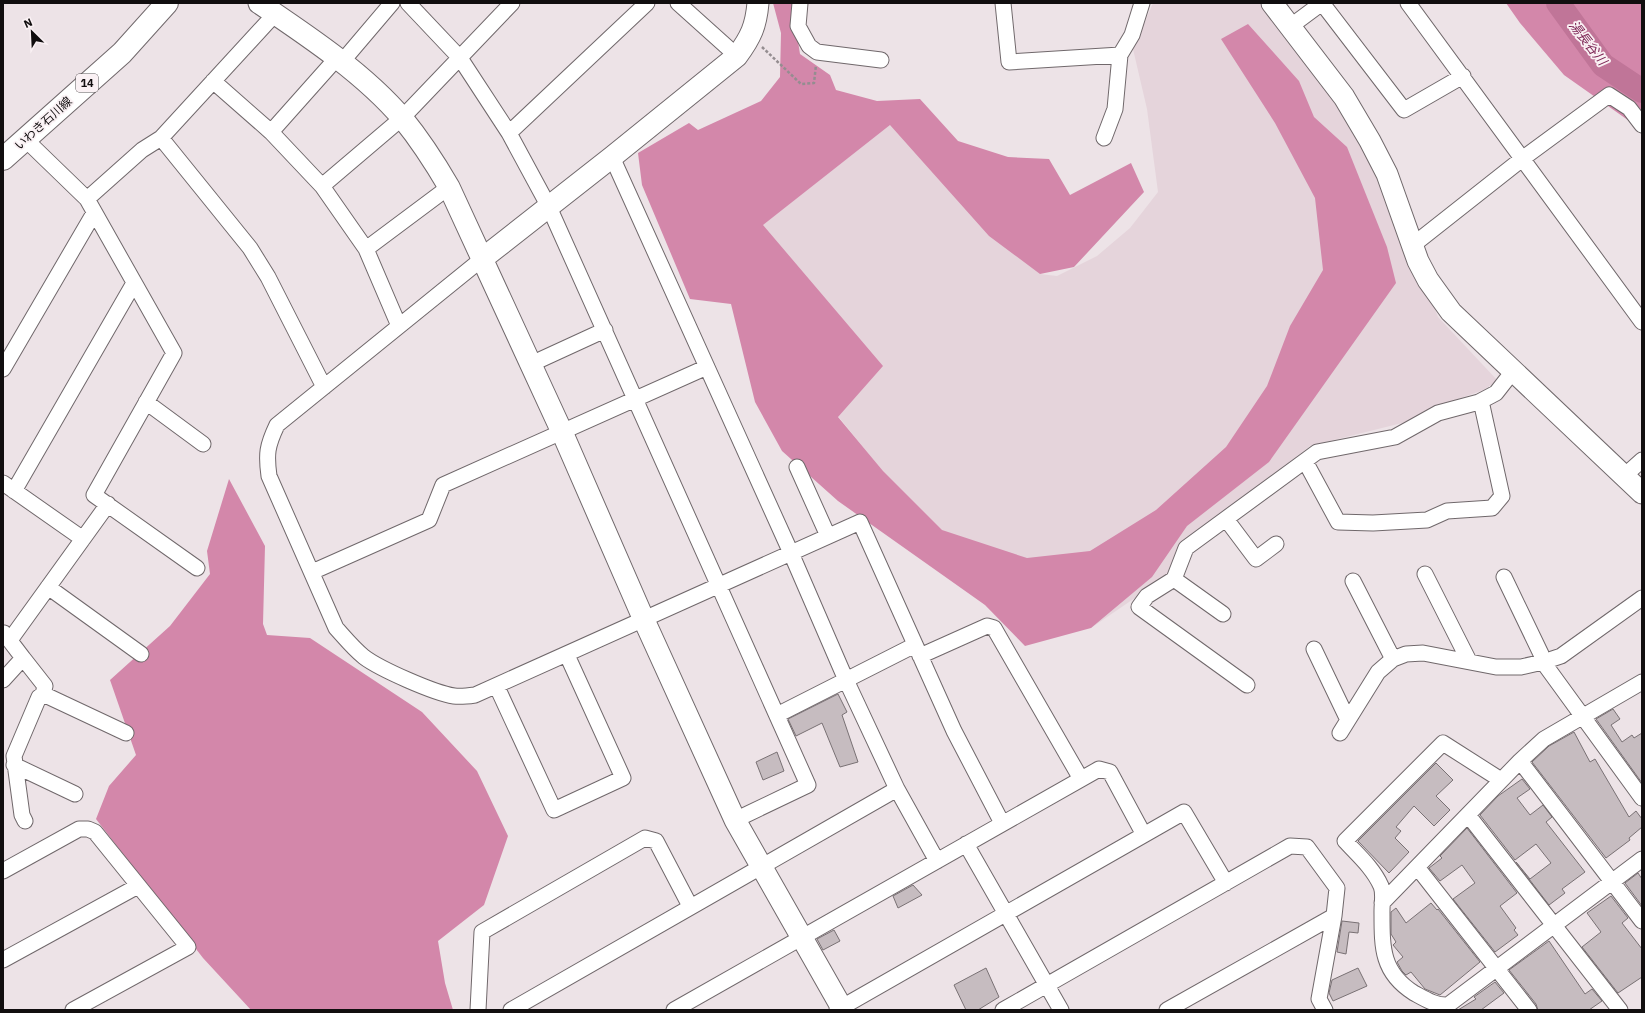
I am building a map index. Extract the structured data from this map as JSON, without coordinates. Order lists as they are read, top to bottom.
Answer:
{
  "streets": {
    "main road": ["14", "いわき石川線"]
  },
  "water": ["湯長谷川"],
  "north": "top left"
}
